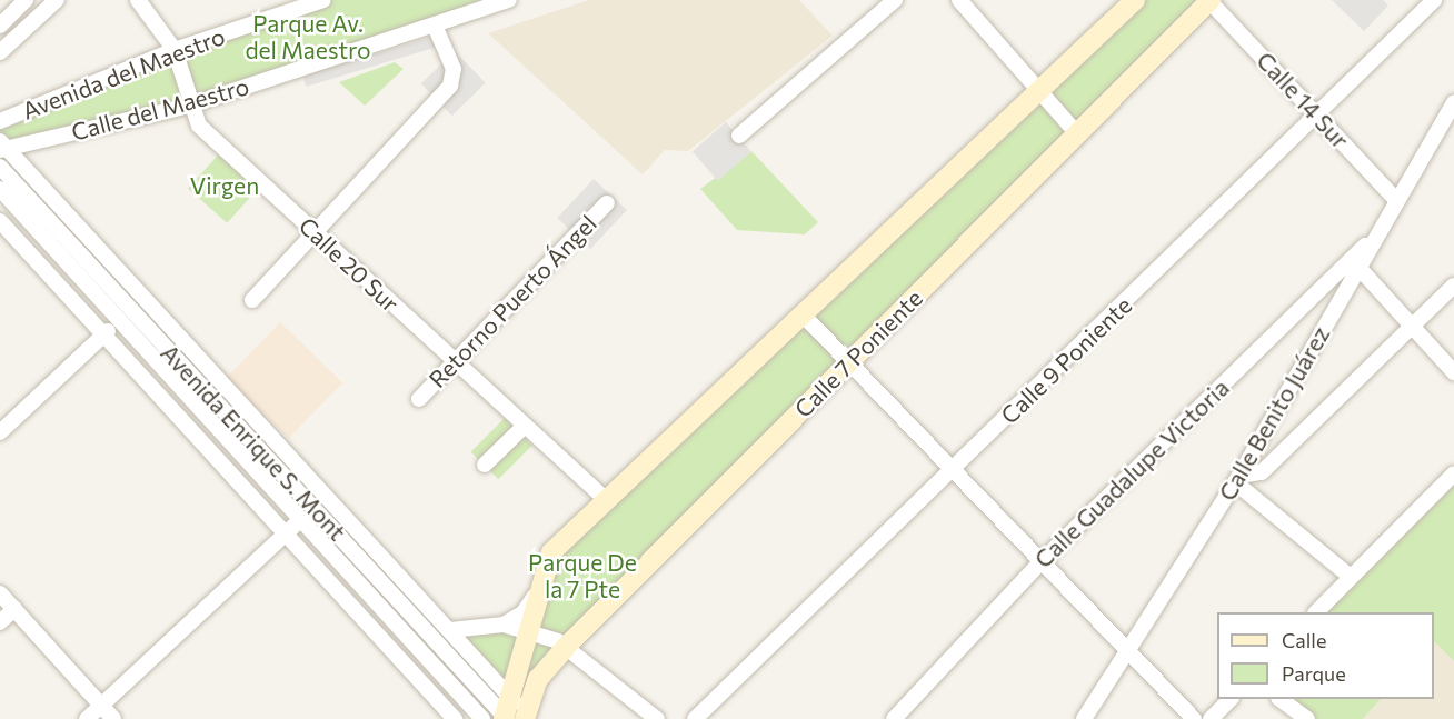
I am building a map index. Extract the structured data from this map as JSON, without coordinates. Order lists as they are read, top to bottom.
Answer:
{
  "streets": {
    "main road": ["Calle 7 Poniente"],
    "street": [
      "Avenida del Maestro",
      "Calle 14 Sur",
      "Calle del Maestro",
      "Calle 20 Sur",
      "Retorno Puerto Ángel",
      "Calle 9 Poniente",
      "Calle Benito Juárez",
      "Avenida Enrique S. Mont",
      "Calle Guadalupe Victoria"
    ]
  },
  "crossings": [
    ["Avenida del Maestro", "Calle 20 Sur"],
    ["Calle 14 Sur", "Calle 7 Poniente"],
    ["Calle 14 Sur", "Calle 9 Poniente"],
    ["Calle 14 Sur", "Calle Benito Juárez"],
    ["Calle del Maestro", "Calle 20 Sur"],
    ["Calle 20 Sur", "Retorno Puerto Ángel"],
    ["Calle 7 Poniente", "Avenida Enrique S. Mont"],
    ["Calle Benito Juárez", "Calle Guadalupe Victoria"]
  ],
  "parks": ["Parque Av. del Maestro", "Virgen", "Parque De la 7 Pte"],
  "legend": ["Calle", "Parque"]
}
